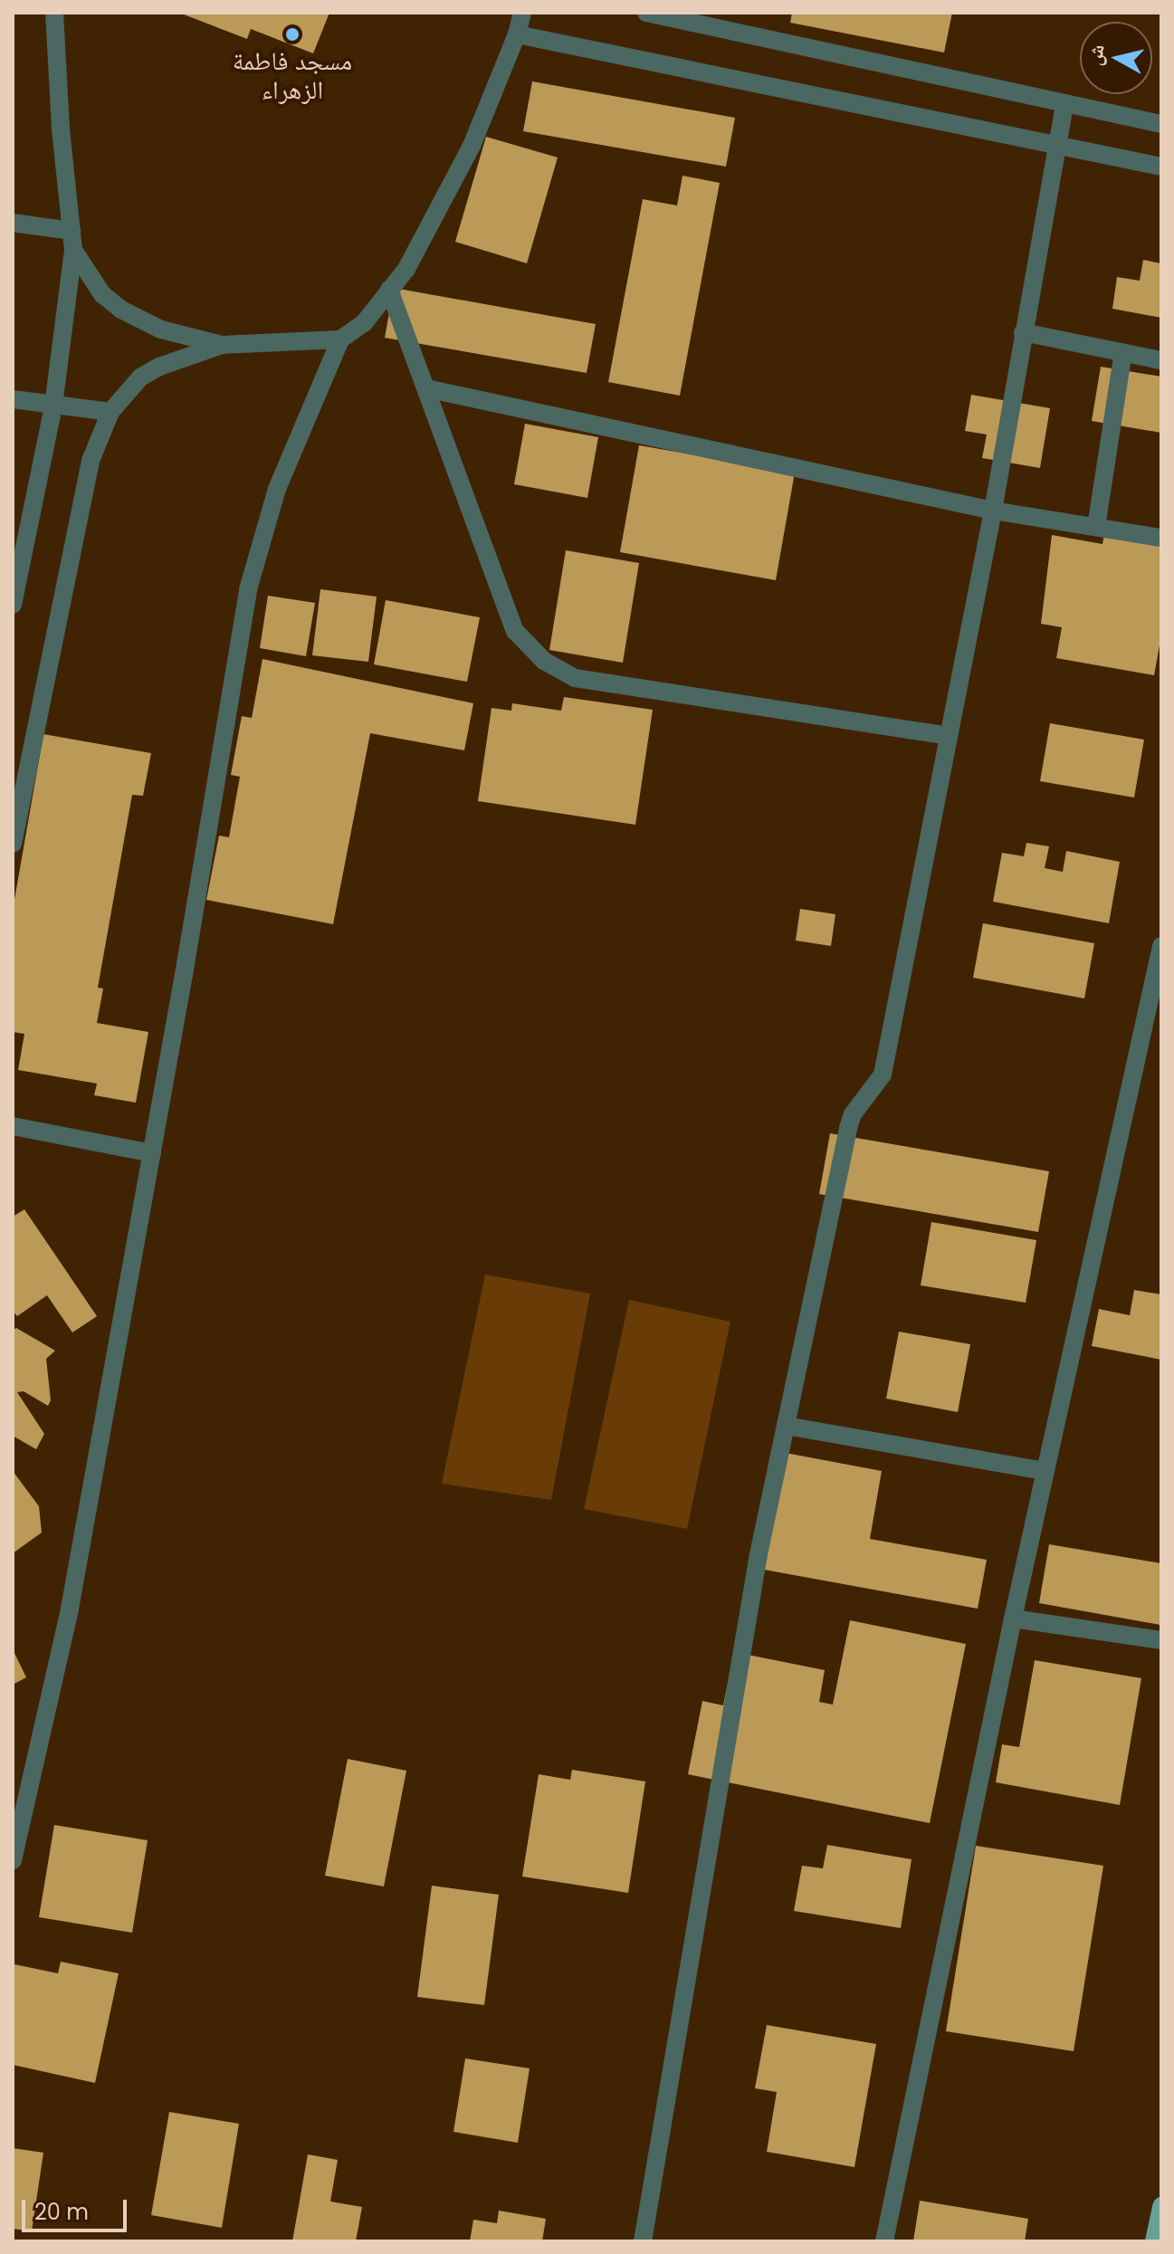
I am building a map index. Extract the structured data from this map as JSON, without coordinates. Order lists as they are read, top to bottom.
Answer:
{
  "places": ["مسجد فاطمة الزهراء"],
  "scale_bar": "20 m",
  "north": "left"
}
